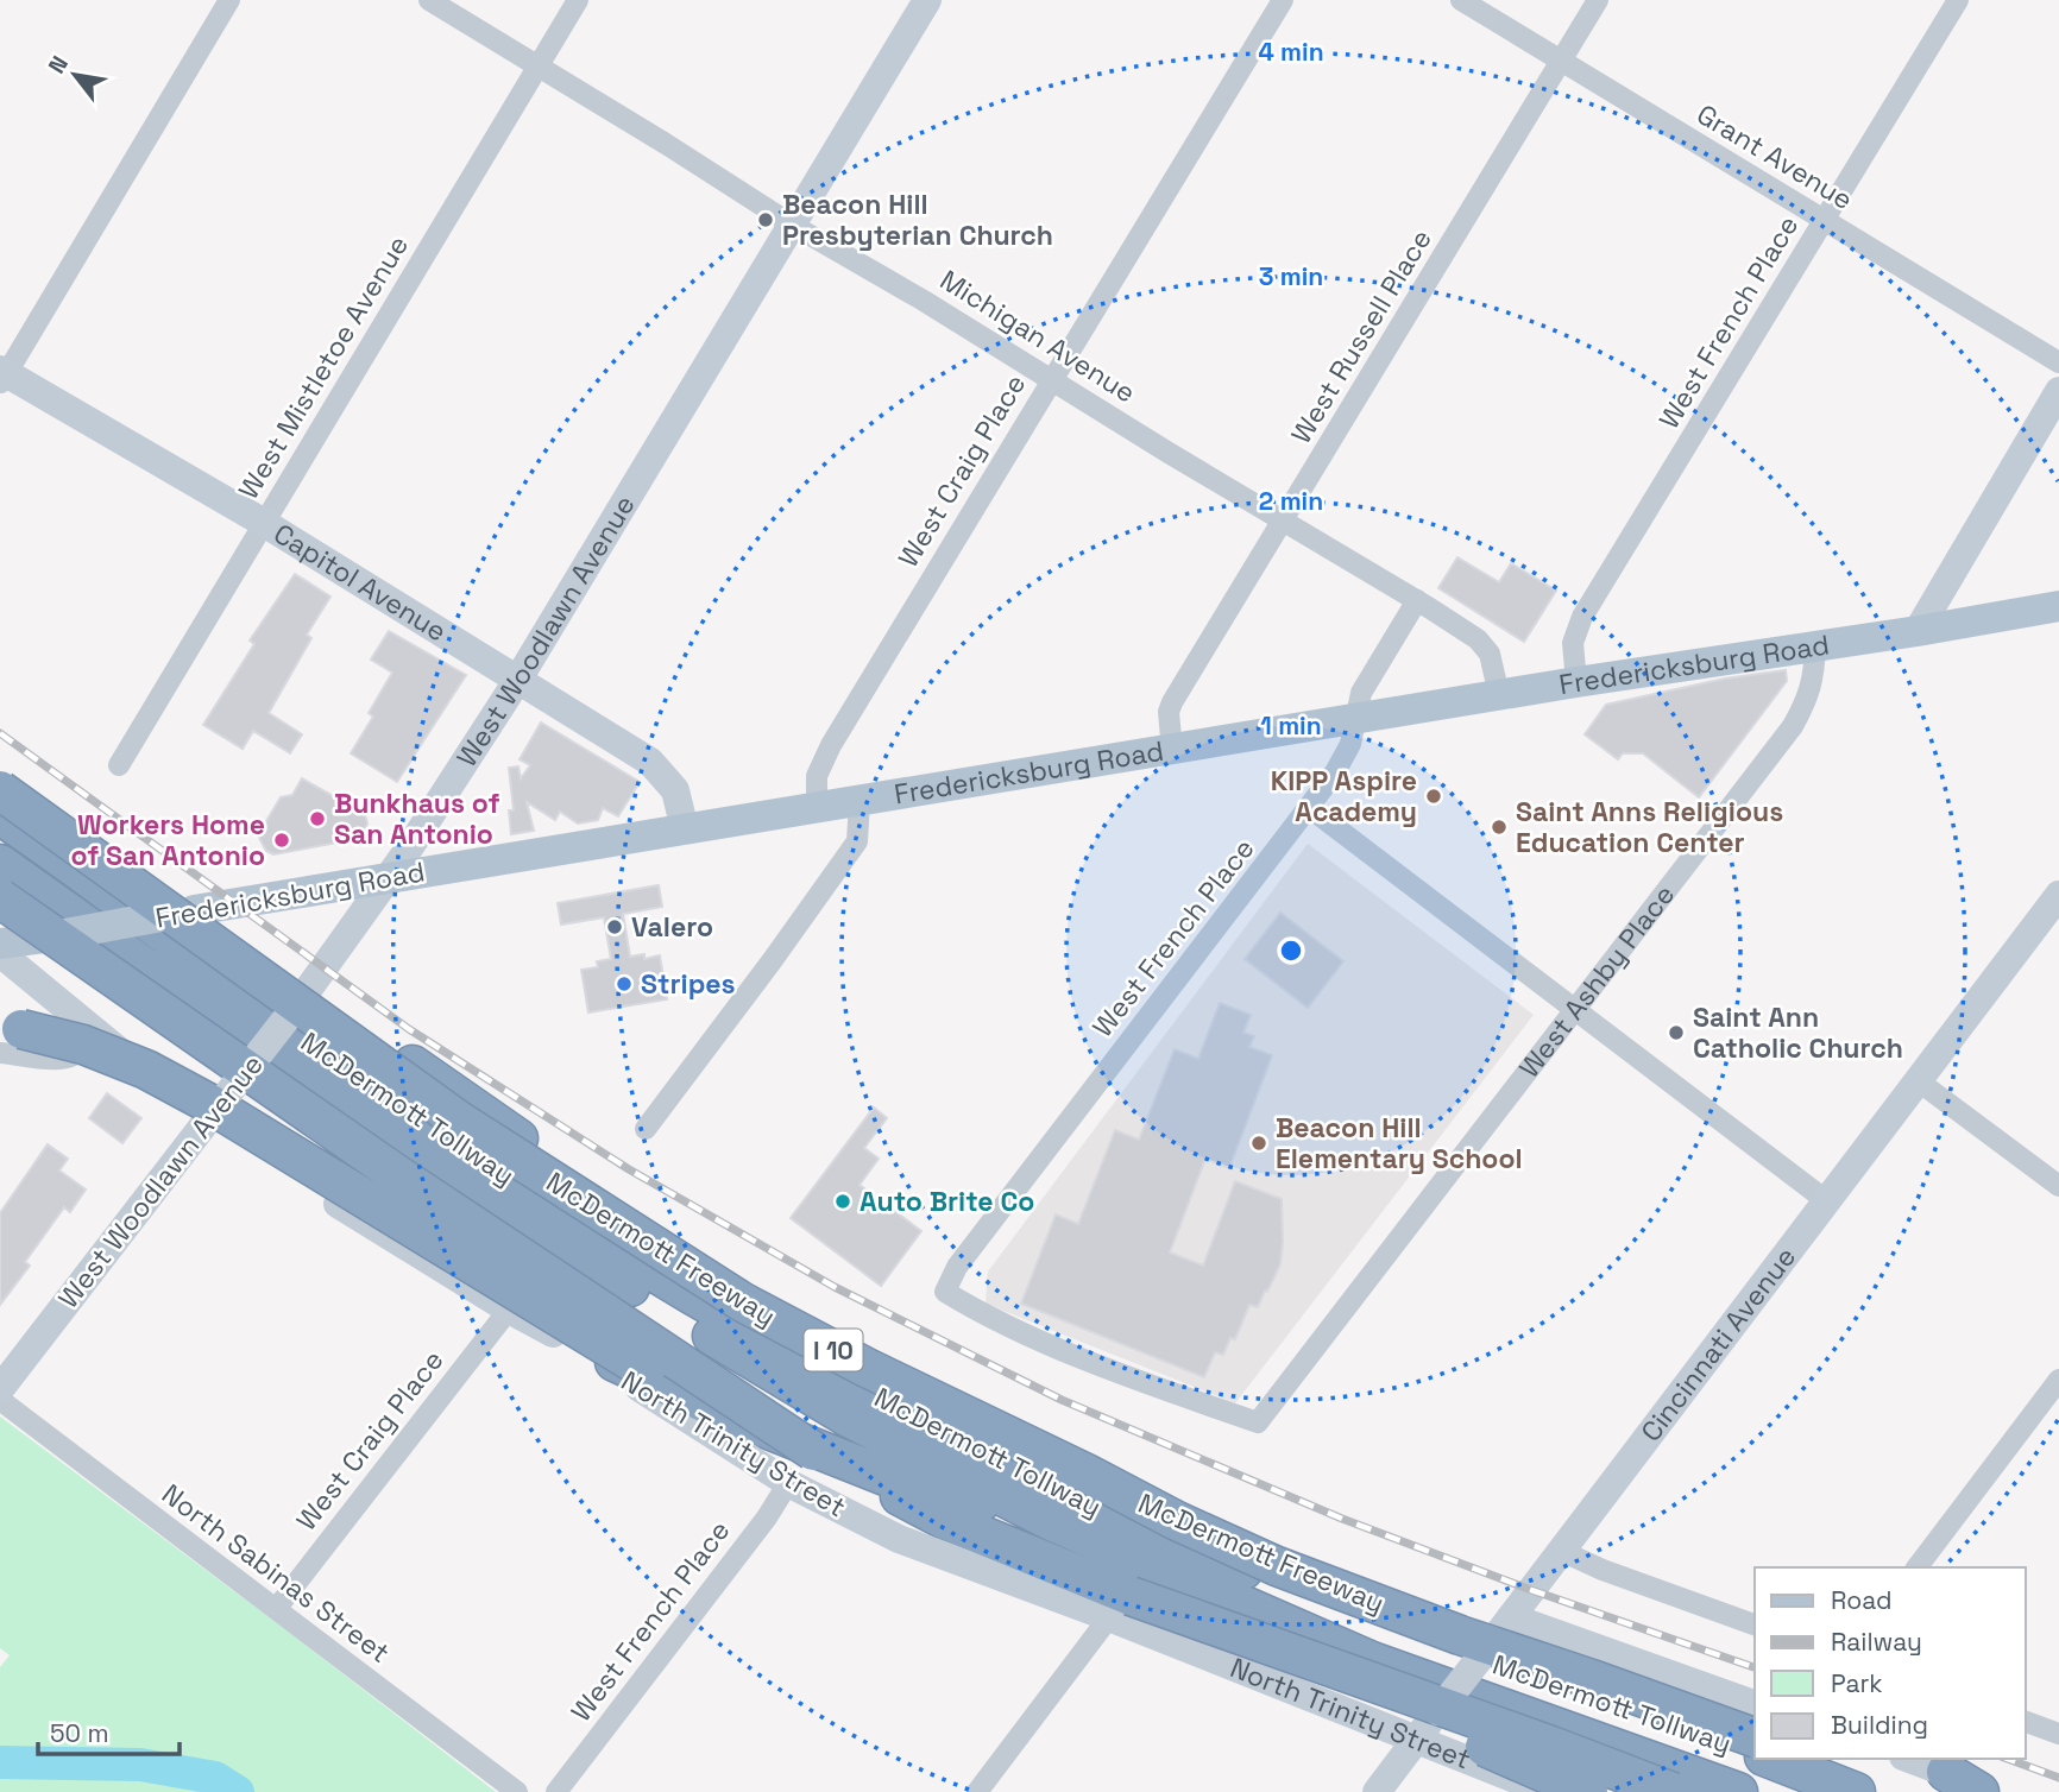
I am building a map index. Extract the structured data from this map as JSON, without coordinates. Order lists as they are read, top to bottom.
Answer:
{
  "streets": {
    "highway": ["McDermott Tollway", "McDermott Freeway", "I 10"],
    "main road": ["Fredericksburg Road"],
    "street": [
      "Grant Avenue",
      "West French Place",
      "Michigan Avenue",
      "West Russell Place",
      "West Mistletoe Avenue",
      "West Craig Place",
      "Capitol Avenue",
      "West Woodlawn Avenue",
      "West Ashby Place",
      "Cincinnati Avenue",
      "North Trinity Street",
      "North Sabinas Street"
    ]
  },
  "crossings": [
    ["Grant Avenue", "West French Place"],
    ["Grant Avenue", "West Russell Place"],
    ["West French Place", "Michigan Avenue"],
    ["West French Place", "Fredericksburg Road"],
    ["West French Place", "West Ashby Place"],
    ["West French Place", "North Trinity Street"],
    ["Michigan Avenue", "West Russell Place"],
    ["Michigan Avenue", "West Mistletoe Avenue"],
    ["Michigan Avenue", "West Craig Place"],
    ["Michigan Avenue", "West Woodlawn Avenue"],
    ["Michigan Avenue", "Fredericksburg Road"],
    ["West Russell Place", "Fredericksburg Road"],
    ["West Mistletoe Avenue", "Capitol Avenue"],
    ["West Craig Place", "Fredericksburg Road"],
    ["West Craig Place", "North Trinity Street"],
    ["West Craig Place", "North Sabinas Street"],
    ["Capitol Avenue", "West Woodlawn Avenue"],
    ["Capitol Avenue", "Fredericksburg Road"],
    ["West Woodlawn Avenue", "Fredericksburg Road"],
    ["West Woodlawn Avenue", "North Trinity Street"],
    ["Fredericksburg Road", "West Ashby Place"],
    ["Cincinnati Avenue", "North Trinity Street"]
  ],
  "places": [
    "Beacon Hill Presbyterian Church",
    "KIPP Aspire Academy",
    "Bunkhaus of San Antonio",
    "Saint Anns Religious Education Center",
    "Workers Home of San Antonio",
    "Valero",
    "Stripes",
    "Saint Ann Catholic Church",
    "Beacon Hill Elementary School",
    "Auto Brite Co"
  ],
  "legend": [
    "Road",
    "Railway",
    "Park",
    "Building"
  ],
  "scale_bar": "50 m",
  "north": "top left",
  "rings": [
    "4 min",
    "3 min",
    "2 min",
    "1 min"
  ]
}
